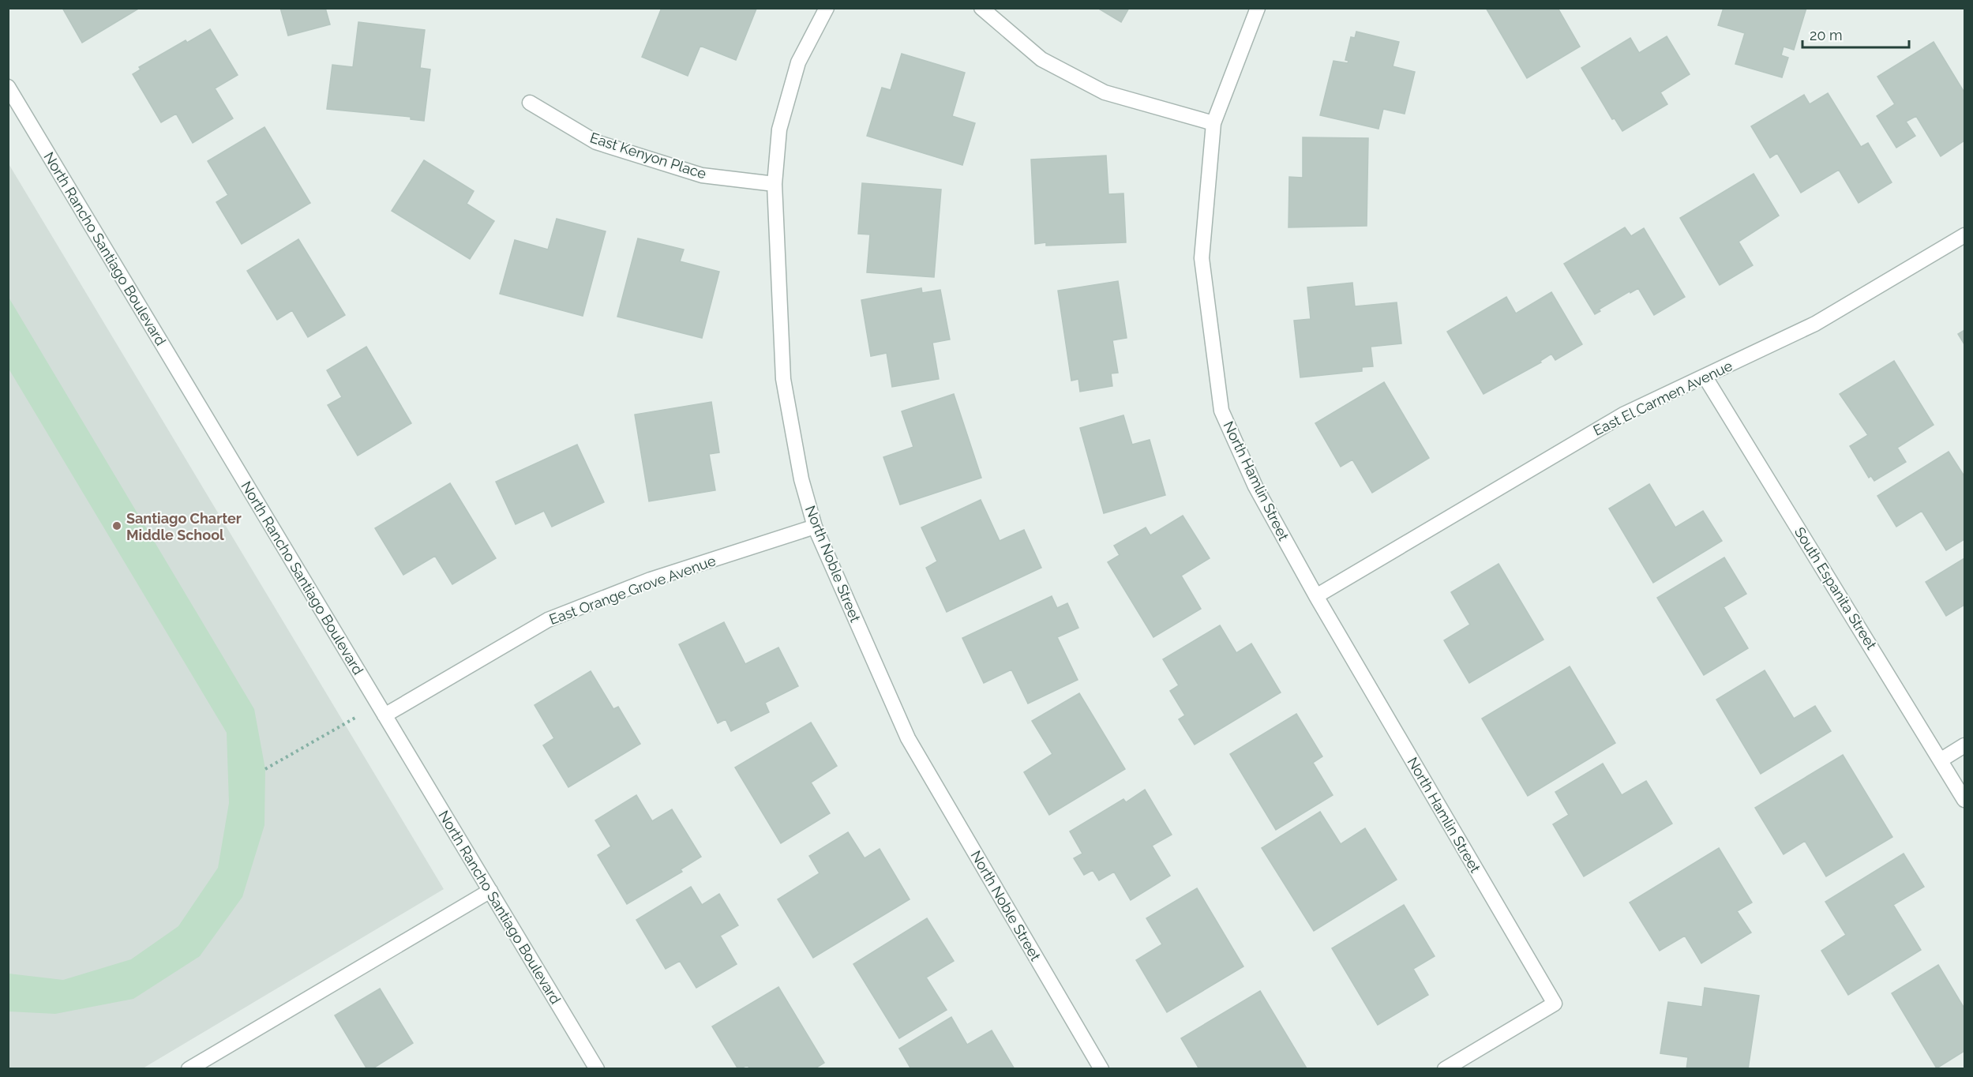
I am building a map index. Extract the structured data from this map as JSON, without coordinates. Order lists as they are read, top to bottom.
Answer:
{
  "streets": {
    "street": [
      "East Kenyon Place",
      "North Rancho Santiago Boulevard",
      "East El Carmen Avenue",
      "North Hamlin Street",
      "North Noble Street",
      "South Espanita Street",
      "East Orange Grove Avenue"
    ]
  },
  "crossings": [
    ["East Kenyon Place", "North Noble Street"],
    ["North Rancho Santiago Boulevard", "East Orange Grove Avenue"],
    ["East El Carmen Avenue", "North Hamlin Street"],
    ["East El Carmen Avenue", "South Espanita Street"],
    ["North Noble Street", "East Orange Grove Avenue"]
  ],
  "places": ["Santiago Charter Middle School"],
  "scale_bar": "20 m"
}
